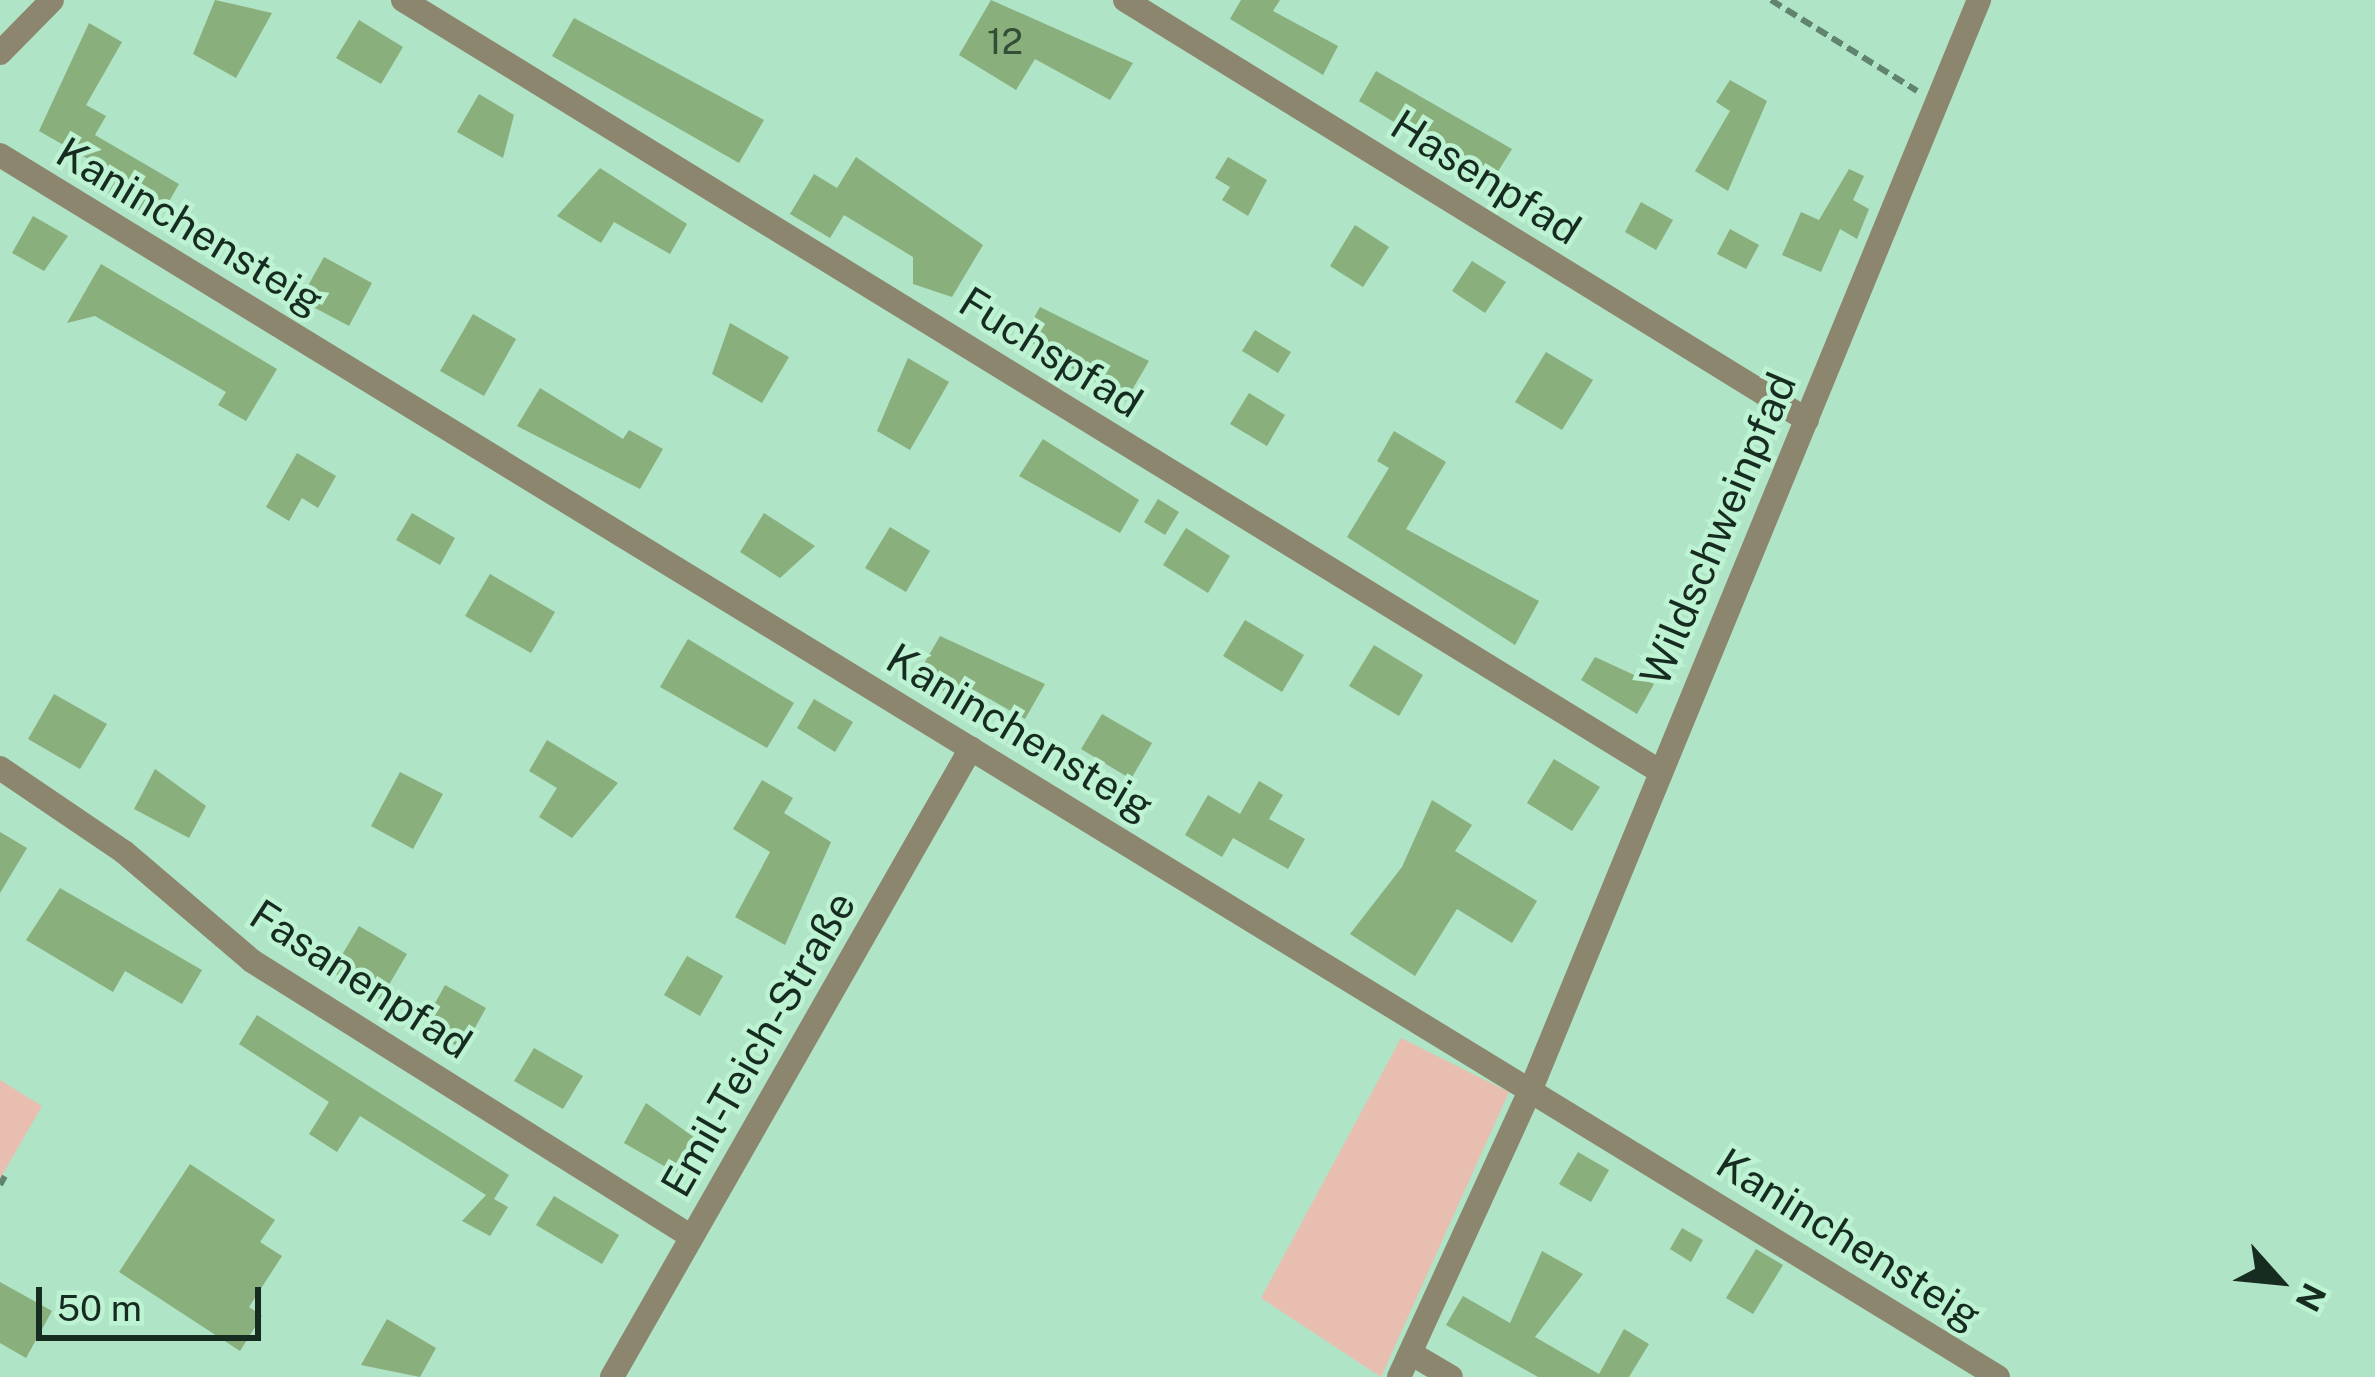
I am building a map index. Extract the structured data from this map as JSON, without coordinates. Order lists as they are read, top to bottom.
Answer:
{
  "streets": {
    "street": [
      "Hasenpfad",
      "Kaninchensteig",
      "Fuchspfad",
      "Wildschweinpfad",
      "Fasanenpfad",
      "Emil-Teich-Straße"
    ]
  },
  "crossings": [
    ["Hasenpfad", "Wildschweinpfad"],
    ["Kaninchensteig", "Wildschweinpfad"],
    ["Kaninchensteig", "Emil-Teich-Straße"],
    ["Fuchspfad", "Wildschweinpfad"],
    ["Fasanenpfad", "Emil-Teich-Straße"]
  ],
  "house_numbers": ["12"],
  "scale_bar": "50 m",
  "north": "bottom right"
}
